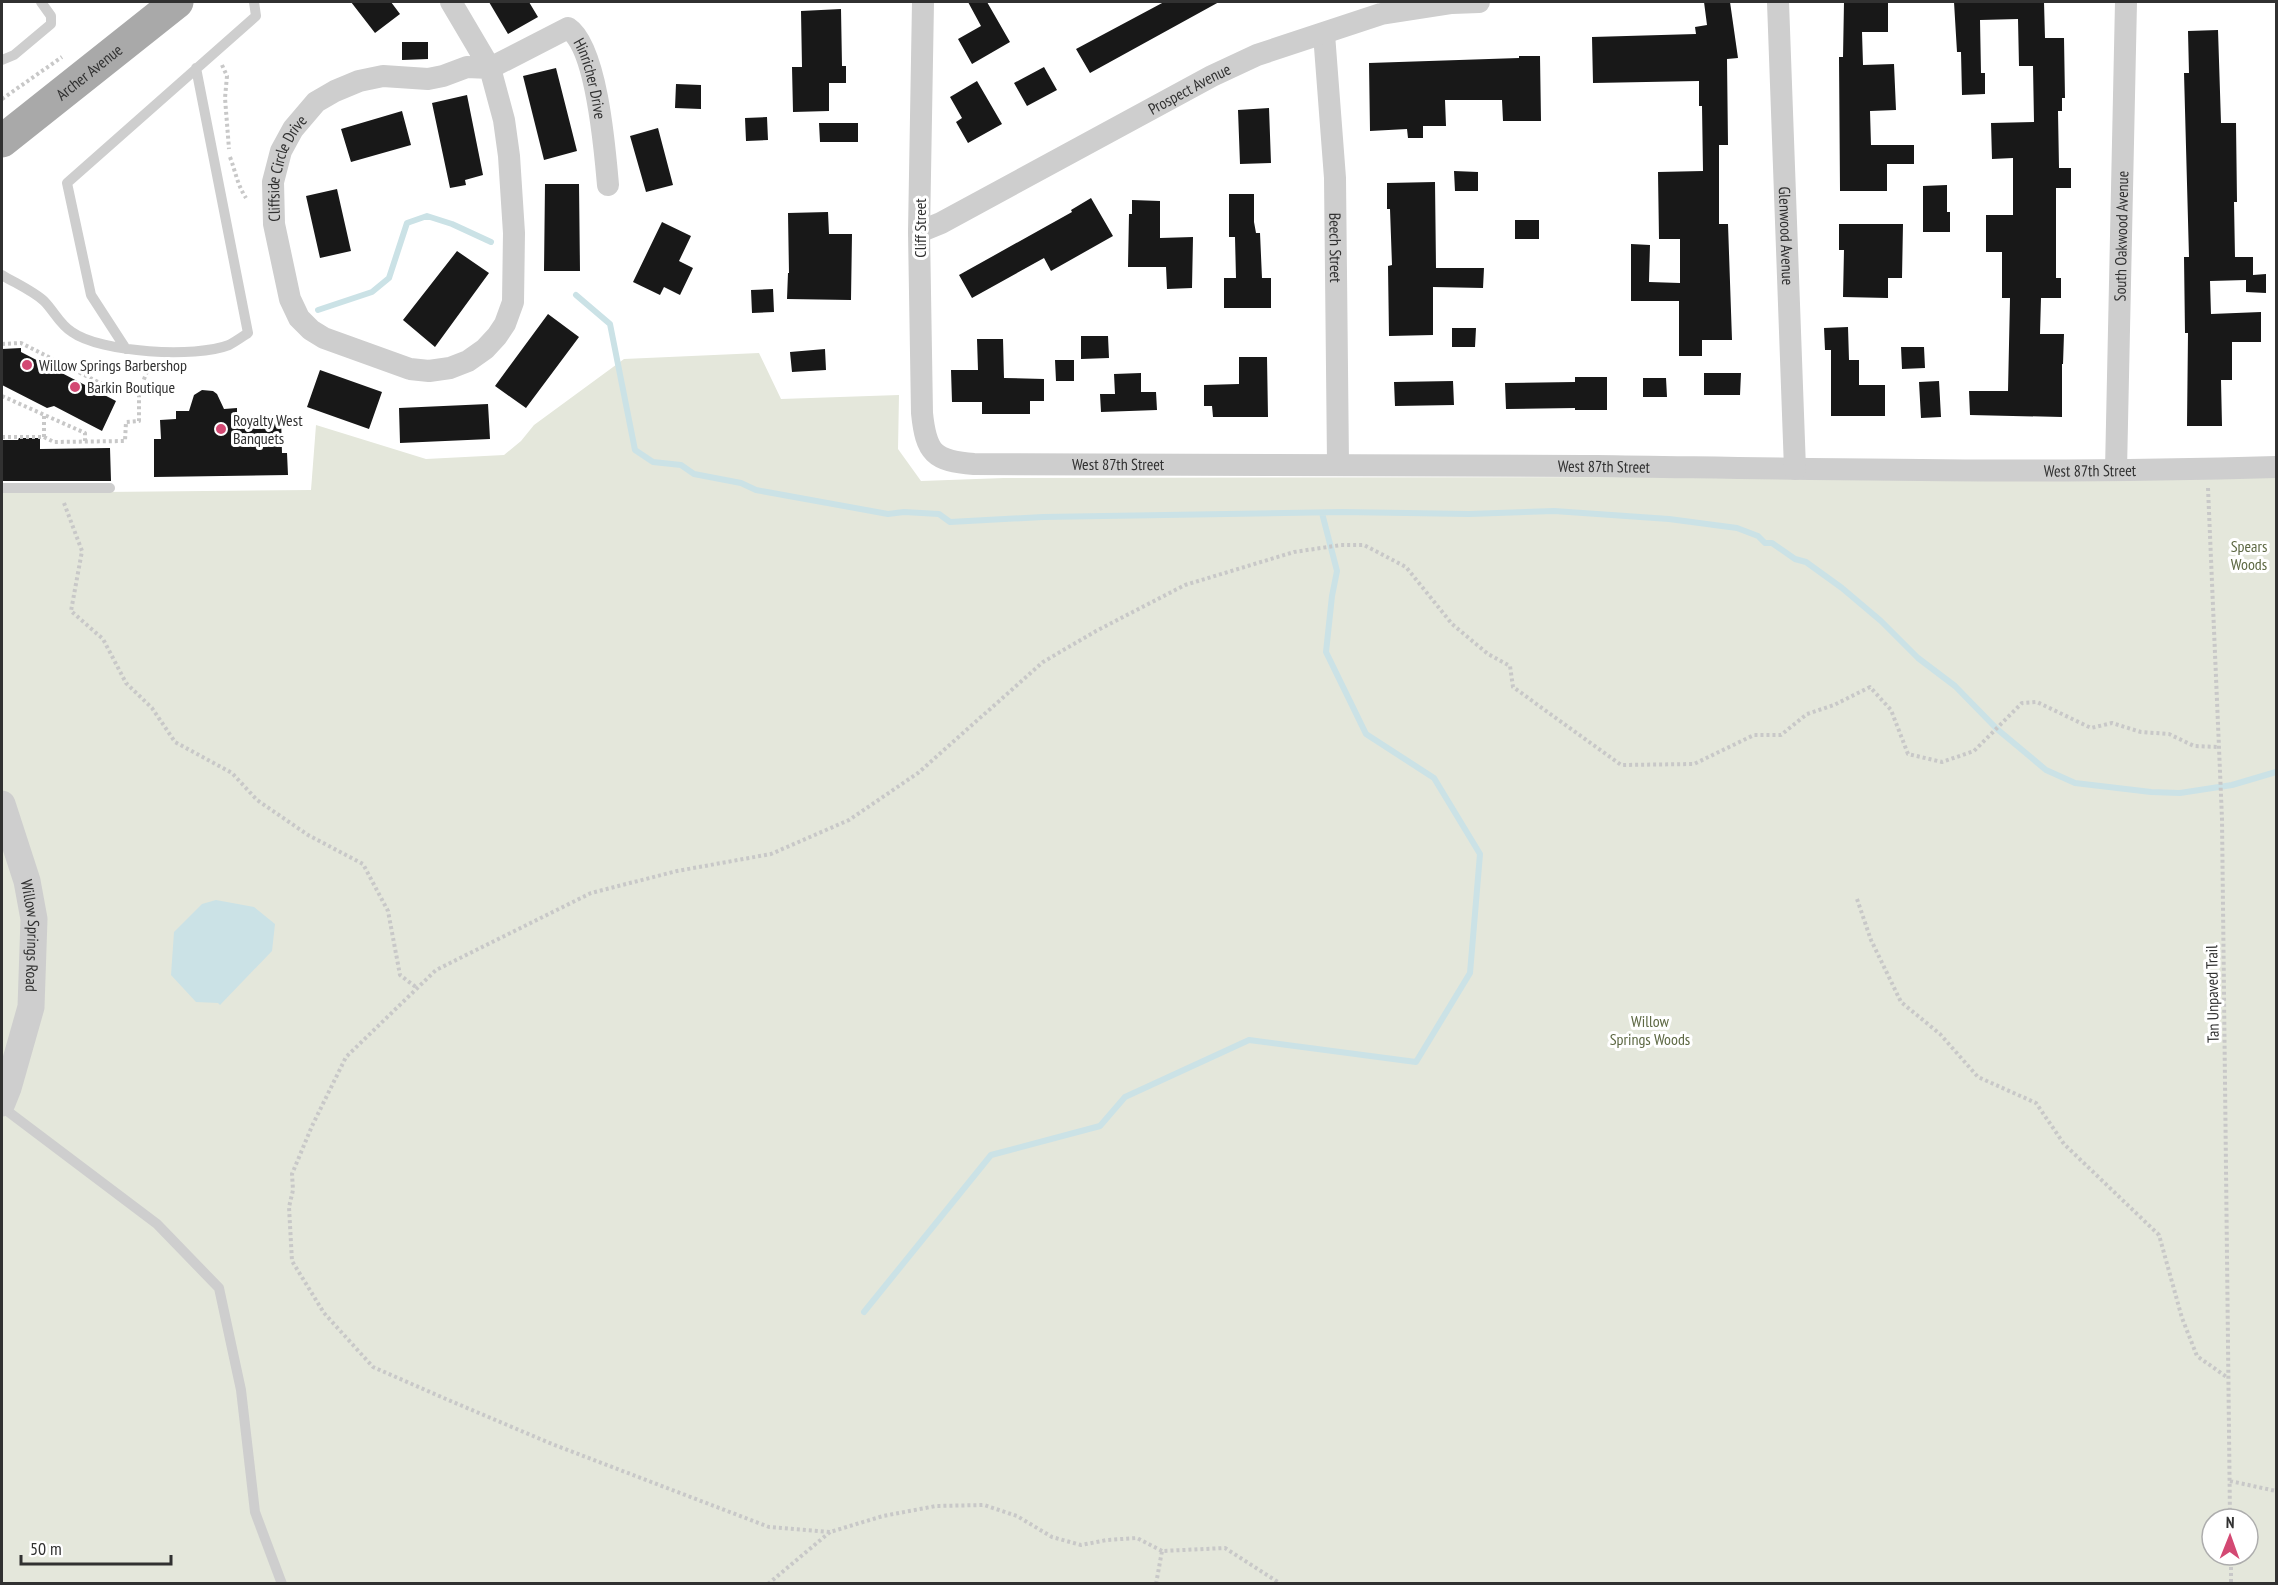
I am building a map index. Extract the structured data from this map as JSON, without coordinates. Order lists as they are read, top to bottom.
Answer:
{
  "streets": {
    "main road": ["Archer Avenue"],
    "street": [
      "Hinricher Drive",
      "Prospect Avenue",
      "Cliffside Circle Drive",
      "Cliff Street",
      "Glenwood Avenue",
      "South Oakwood Avenue",
      "Beech Street",
      "West 87th Street",
      "Willow Springs Road"
    ],
    "path": ["Tan Unpaved Trail"]
  },
  "crossings": [
    ["Hinricher Drive", "Cliffside Circle Drive"],
    ["Prospect Avenue", "Cliff Street"],
    ["Prospect Avenue", "Beech Street"],
    ["Cliff Street", "West 87th Street"],
    ["Glenwood Avenue", "West 87th Street"],
    ["South Oakwood Avenue", "West 87th Street"],
    ["Beech Street", "West 87th Street"],
    ["West 87th Street", "Tan Unpaved Trail"]
  ],
  "parks": ["Spears Woods", "Willow Springs Woods"],
  "places": ["Willow Springs Barbershop", "Barkin Boutique", "Royalty West Banquets"],
  "scale_bar": "50 m",
  "north": "top"
}
